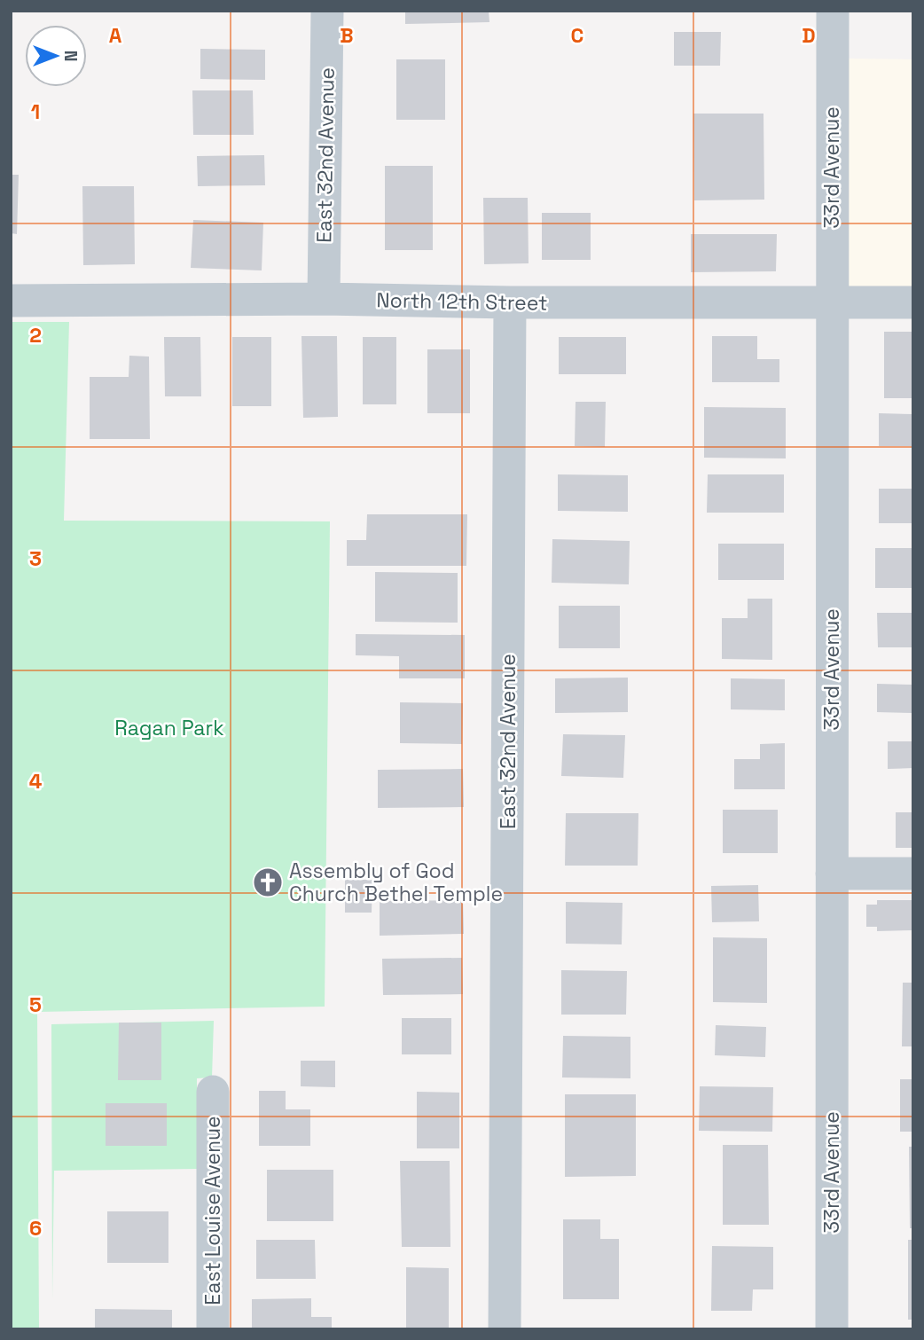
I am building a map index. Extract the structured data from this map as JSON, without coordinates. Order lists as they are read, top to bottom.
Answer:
{
  "streets": {
    "street": [
      "East 32nd Avenue",
      "33rd Avenue",
      "North 12th Street",
      "East Louise Avenue"
    ]
  },
  "crossings": [
    ["East 32nd Avenue", "North 12th Street"],
    ["33rd Avenue", "North 12th Street"]
  ],
  "parks": ["Ragan Park"],
  "places": {
    "church": ["Assembly of God Church Bethel Temple"]
  },
  "north": "right",
  "grid": {
    "columns": [
      "A",
      "B",
      "C",
      "D"
    ],
    "rows": [
      "1",
      "2",
      "3",
      "4",
      "5",
      "6"
    ]
  }
}
